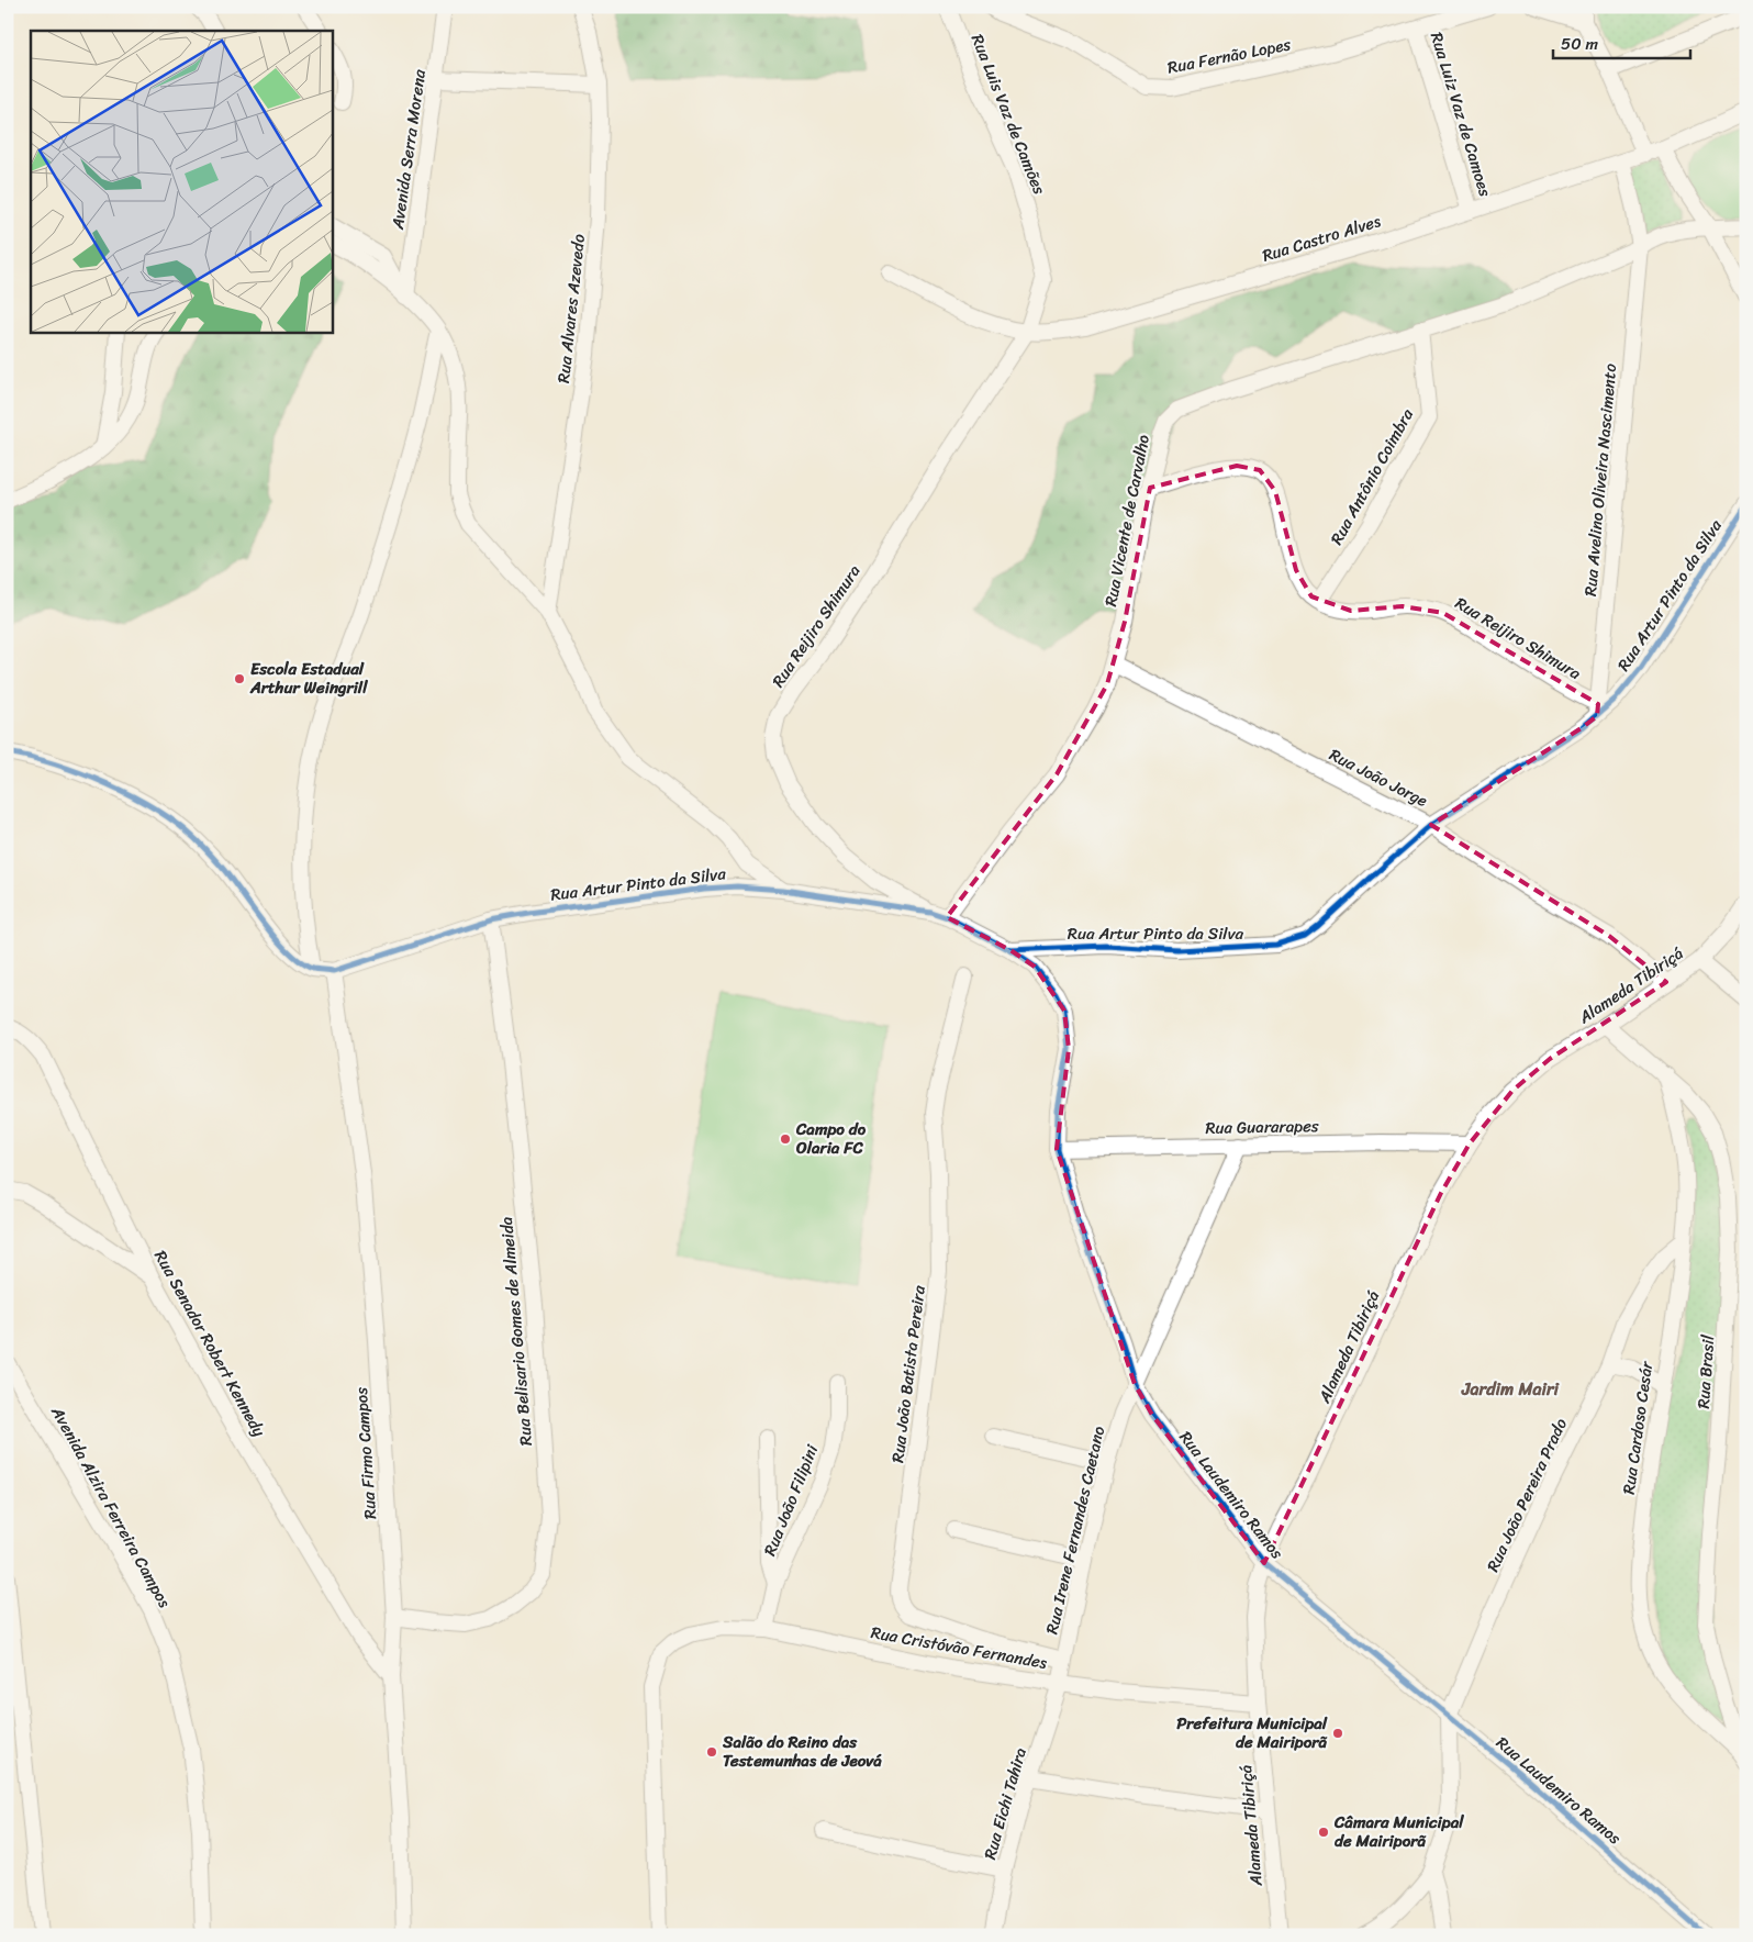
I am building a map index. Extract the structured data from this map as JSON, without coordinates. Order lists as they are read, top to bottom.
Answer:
{
  "streets": {
    "street": [
      "Rua Fernão Lopes",
      "Rua Luis Vaz de Camões",
      "Rua Luiz Vaz de Camoes",
      "Avenida Serra Morena",
      "Rua Castro Alves",
      "Rua Alvares Azevedo",
      "Rua Antônio Coimbra",
      "Rua Avelino Oliveira Nascimento",
      "Rua Vicente de Carvalho",
      "Rua Artur Pinto da Silva",
      "Rua Reijiro Shimura",
      "Rua João Jorge",
      "Alameda Tibiriçá",
      "Rua Guararapes",
      "Rua Belisario Gomes de Almeida",
      "Rua Senador Robert Kennedy",
      "Rua Brasil",
      "Rua João Batista Pereira",
      "Rua Cardoso Cesár",
      "Rua Firmo Campos",
      "Rua Laudemiro Ramos",
      "Rua João Pereira Prado",
      "Rua João Filipini",
      "Avenida Alzira Ferreira Campos",
      "Rua Irene Fernandes Caetano",
      "Rua Cristóvão Fernandes",
      "Rua Eichi Tahira"
    ]
  },
  "crossings": [
    ["Rua Fernão Lopes", "Rua Luiz Vaz de Camoes"],
    ["Rua Luis Vaz de Camões", "Rua Castro Alves"],
    ["Rua Luis Vaz de Camões", "Rua Reijiro Shimura"],
    ["Rua Luiz Vaz de Camoes", "Rua Castro Alves"],
    ["Rua Castro Alves", "Rua Avelino Oliveira Nascimento"],
    ["Rua Castro Alves", "Rua Reijiro Shimura"],
    ["Rua Antônio Coimbra", "Rua Vicente de Carvalho"],
    ["Rua Antônio Coimbra", "Rua Reijiro Shimura"],
    ["Rua Avelino Oliveira Nascimento", "Rua Vicente de Carvalho"],
    ["Rua Avelino Oliveira Nascimento", "Rua Artur Pinto da Silva"],
    ["Rua Avelino Oliveira Nascimento", "Rua Reijiro Shimura"],
    ["Rua Vicente de Carvalho", "Rua Artur Pinto da Silva"],
    ["Rua Vicente de Carvalho", "Rua Reijiro Shimura"],
    ["Rua Vicente de Carvalho", "Rua João Jorge"],
    ["Rua Artur Pinto da Silva", "Rua Reijiro Shimura"],
    ["Rua Artur Pinto da Silva", "Rua João Jorge"],
    ["Rua Artur Pinto da Silva", "Rua Belisario Gomes de Almeida"],
    ["Rua Artur Pinto da Silva", "Rua Firmo Campos"],
    ["Rua Artur Pinto da Silva", "Rua Laudemiro Ramos"],
    ["Rua João Jorge", "Alameda Tibiriçá"],
    ["Alameda Tibiriçá", "Rua Guararapes"],
    ["Alameda Tibiriçá", "Rua Brasil"],
    ["Alameda Tibiriçá", "Rua Laudemiro Ramos"],
    ["Alameda Tibiriçá", "Rua Cristóvão Fernandes"],
    ["Rua Guararapes", "Rua Laudemiro Ramos"],
    ["Rua Guararapes", "Rua Irene Fernandes Caetano"],
    ["Rua Belisario Gomes de Almeida", "Rua Firmo Campos"],
    ["Rua Senador Robert Kennedy", "Rua Firmo Campos"],
    ["Rua Brasil", "Rua Cardoso Cesár"],
    ["Rua João Batista Pereira", "Rua Irene Fernandes Caetano"],
    ["Rua Cardoso Cesár", "Rua João Pereira Prado"],
    ["Rua Laudemiro Ramos", "Rua João Pereira Prado"],
    ["Rua Laudemiro Ramos", "Rua Irene Fernandes Caetano"],
    ["Rua João Filipini", "Rua Cristóvão Fernandes"],
    ["Rua Irene Fernandes Caetano", "Rua Cristóvão Fernandes"],
    ["Rua Irene Fernandes Caetano", "Rua Eichi Tahira"],
    ["Rua Cristóvão Fernandes", "Rua Eichi Tahira"]
  ],
  "districts": ["Jardim Mairi"],
  "places": [
    "Escola Estadual Arthur Weingrill",
    "Campo do Olaria FC",
    "Prefeitura Municipal de Mairiporã",
    "Salão do Reino das Testemunhas de Jeová",
    "Câmara Municipal de Mairiporã"
  ],
  "scale_bar": "50 m"
}
